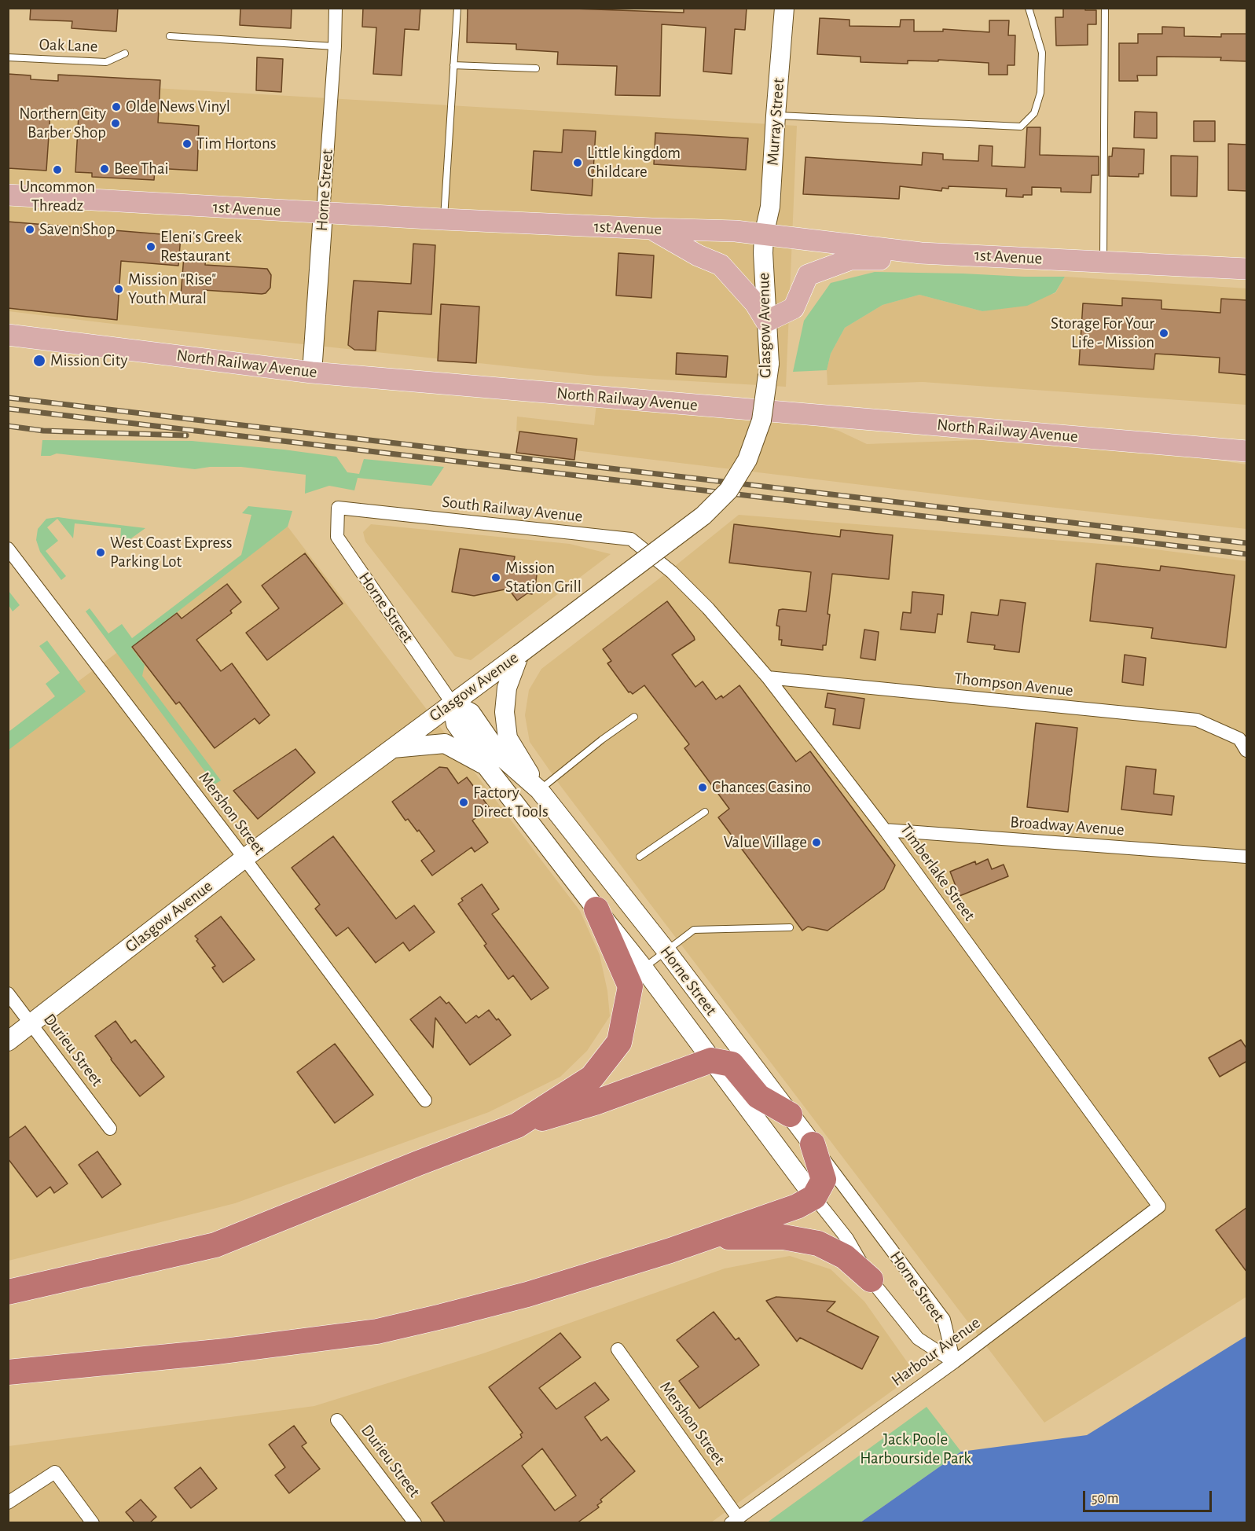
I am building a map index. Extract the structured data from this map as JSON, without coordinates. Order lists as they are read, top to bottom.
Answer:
{
  "streets": {
    "main road": [
      "Murray Street",
      "Horne Street",
      "1st Avenue",
      "Glasgow Avenue",
      "North Railway Avenue"
    ],
    "street": [
      "South Railway Avenue",
      "Thompson Avenue",
      "Mershon Street",
      "Broadway Avenue",
      "Timberlake Street",
      "Durieu Street",
      "Harbour Avenue"
    ],
    "lane": ["Oak Lane"]
  },
  "crossings": [
    ["Murray Street", "1st Avenue"],
    ["Murray Street", "Glasgow Avenue"],
    ["Horne Street", "1st Avenue"],
    ["Horne Street", "Glasgow Avenue"],
    ["Horne Street", "North Railway Avenue"],
    ["Horne Street", "South Railway Avenue"],
    ["Horne Street", "Harbour Avenue"],
    ["1st Avenue", "Glasgow Avenue"],
    ["Glasgow Avenue", "Mershon Street"],
    ["Glasgow Avenue", "Durieu Street"],
    ["South Railway Avenue", "Timberlake Street"],
    ["Thompson Avenue", "Timberlake Street"],
    ["Mershon Street", "Harbour Avenue"],
    ["Broadway Avenue", "Timberlake Street"],
    ["Timberlake Street", "Harbour Avenue"]
  ],
  "parks": ["Jack Poole Harbourside Park"],
  "places": [
    "Olde News Vinyl",
    "Northern City Barber Shop",
    "Tim Hortons",
    "Little kingdom Childcare",
    "Bee Thai",
    "Uncommon Threadz",
    "Save n Shop",
    "Eleni's Greek Restaurant",
    "Mission \"Rise\" Youth Mural",
    "Storage For Your Life - Mission",
    "Mission City",
    "West Coast Express Parking Lot",
    "Mission Station Grill",
    "Chances Casino",
    "Factory Direct Tools",
    "Value Village"
  ],
  "scale_bar": "50 m"
}
